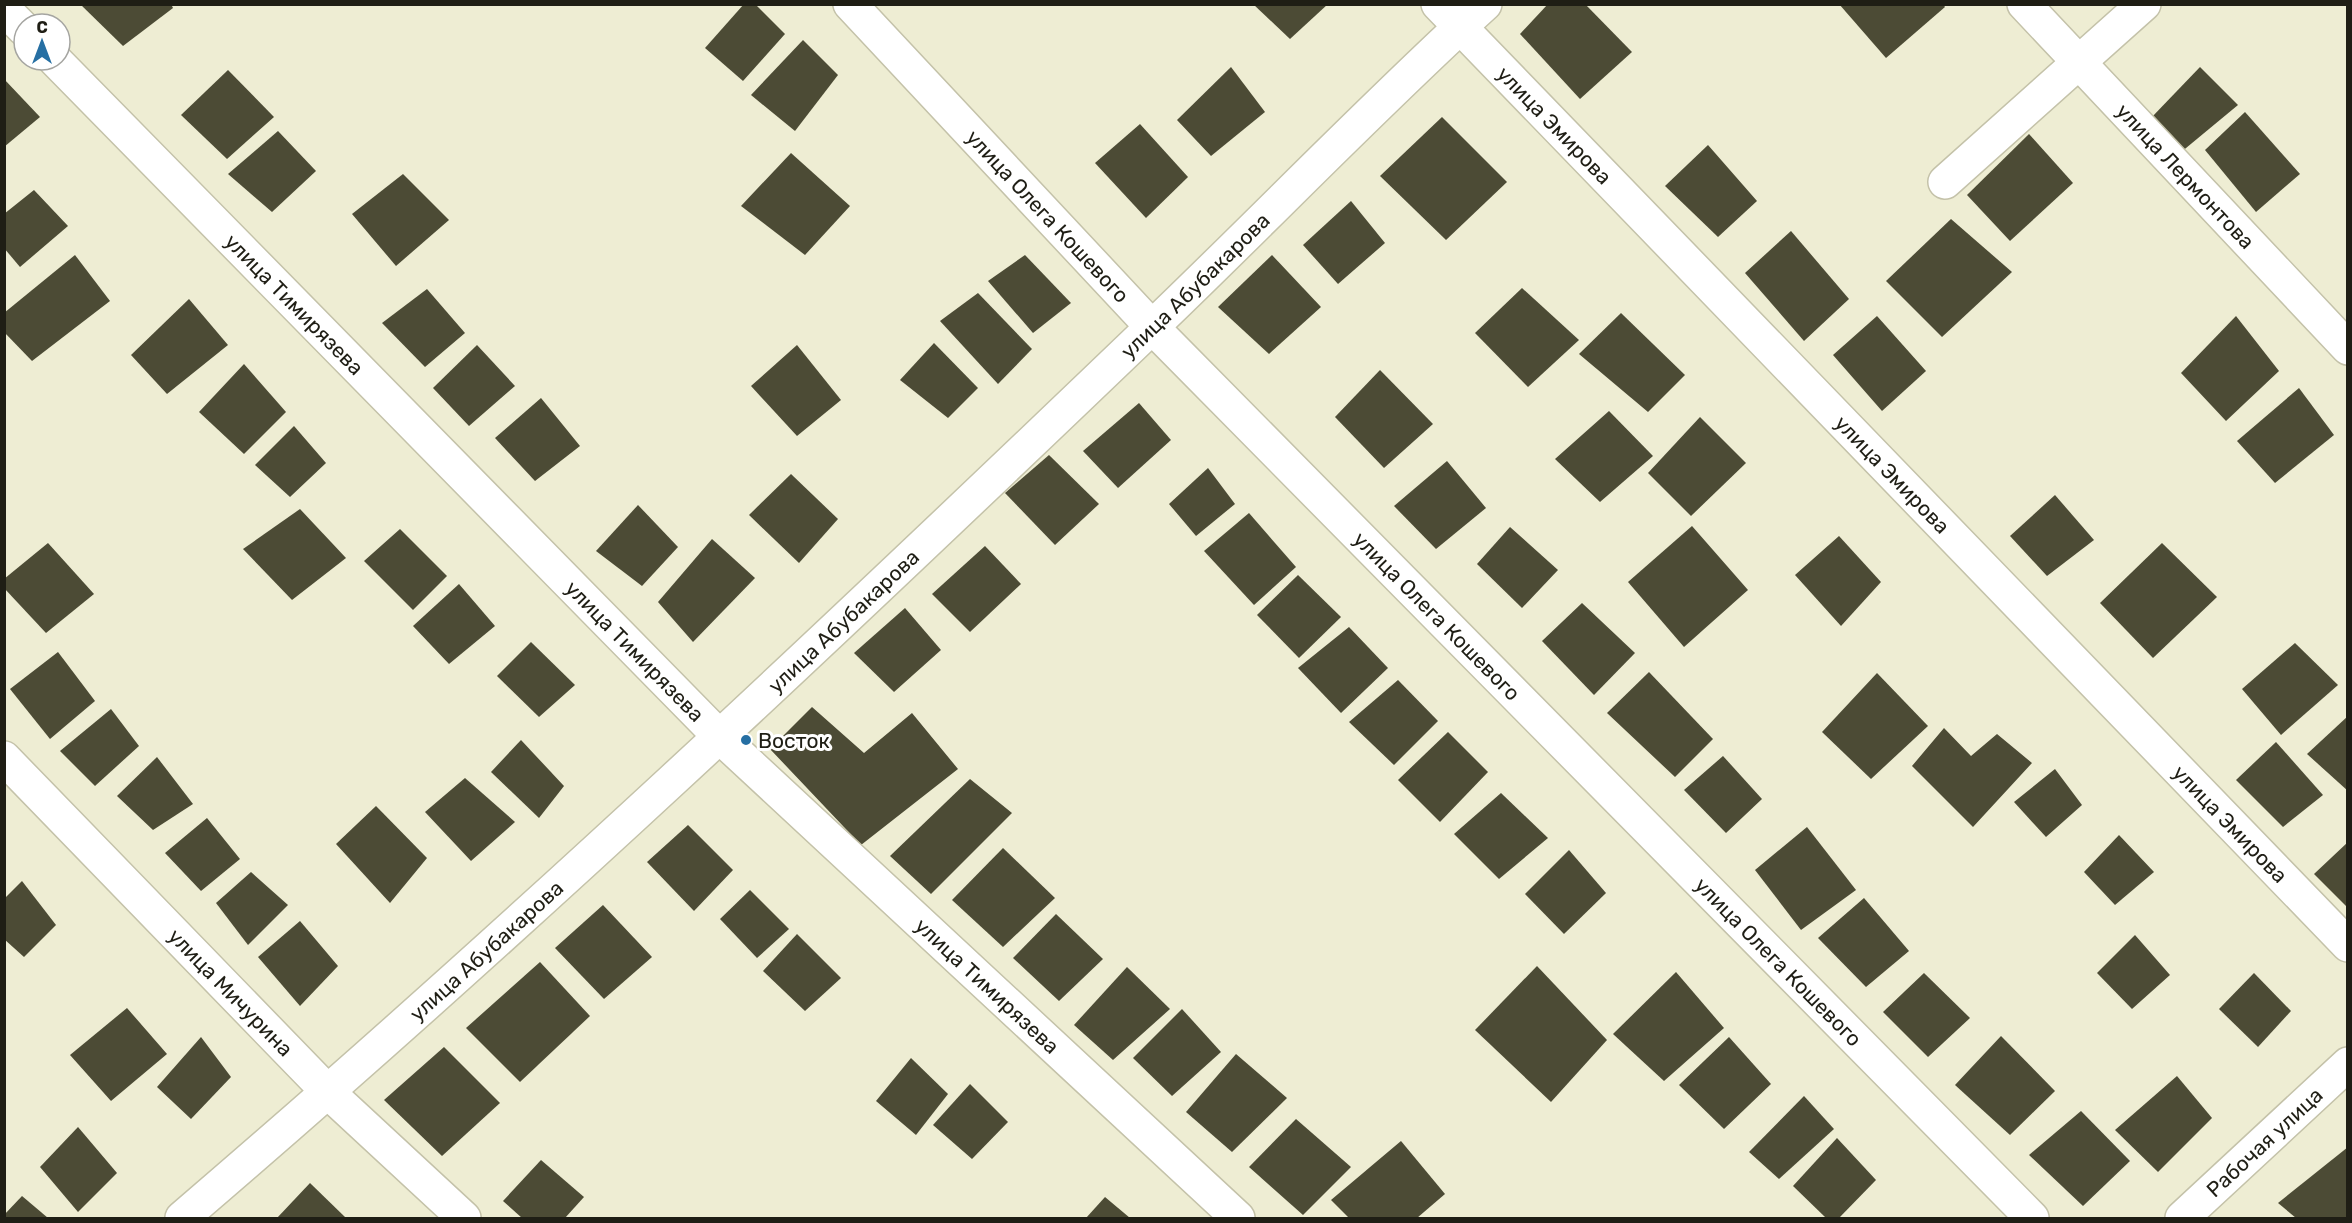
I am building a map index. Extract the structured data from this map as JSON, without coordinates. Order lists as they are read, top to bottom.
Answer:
{
  "streets": {
    "street": [
      "улица Эмирова",
      "улица Лермонтова",
      "улица Олега Кошевого",
      "улица Абубакарова",
      "улица Тимирязева",
      "улица Мичурина",
      "Рабочая улица"
    ]
  },
  "crossings": [
    ["улица Эмирова", "улица Абубакарова"],
    ["улица Олега Кошевого", "улица Абубакарова"],
    ["улица Абубакарова", "улица Тимирязева"],
    ["улица Абубакарова", "улица Мичурина"]
  ],
  "places": ["Восток"],
  "north": "top"
}
